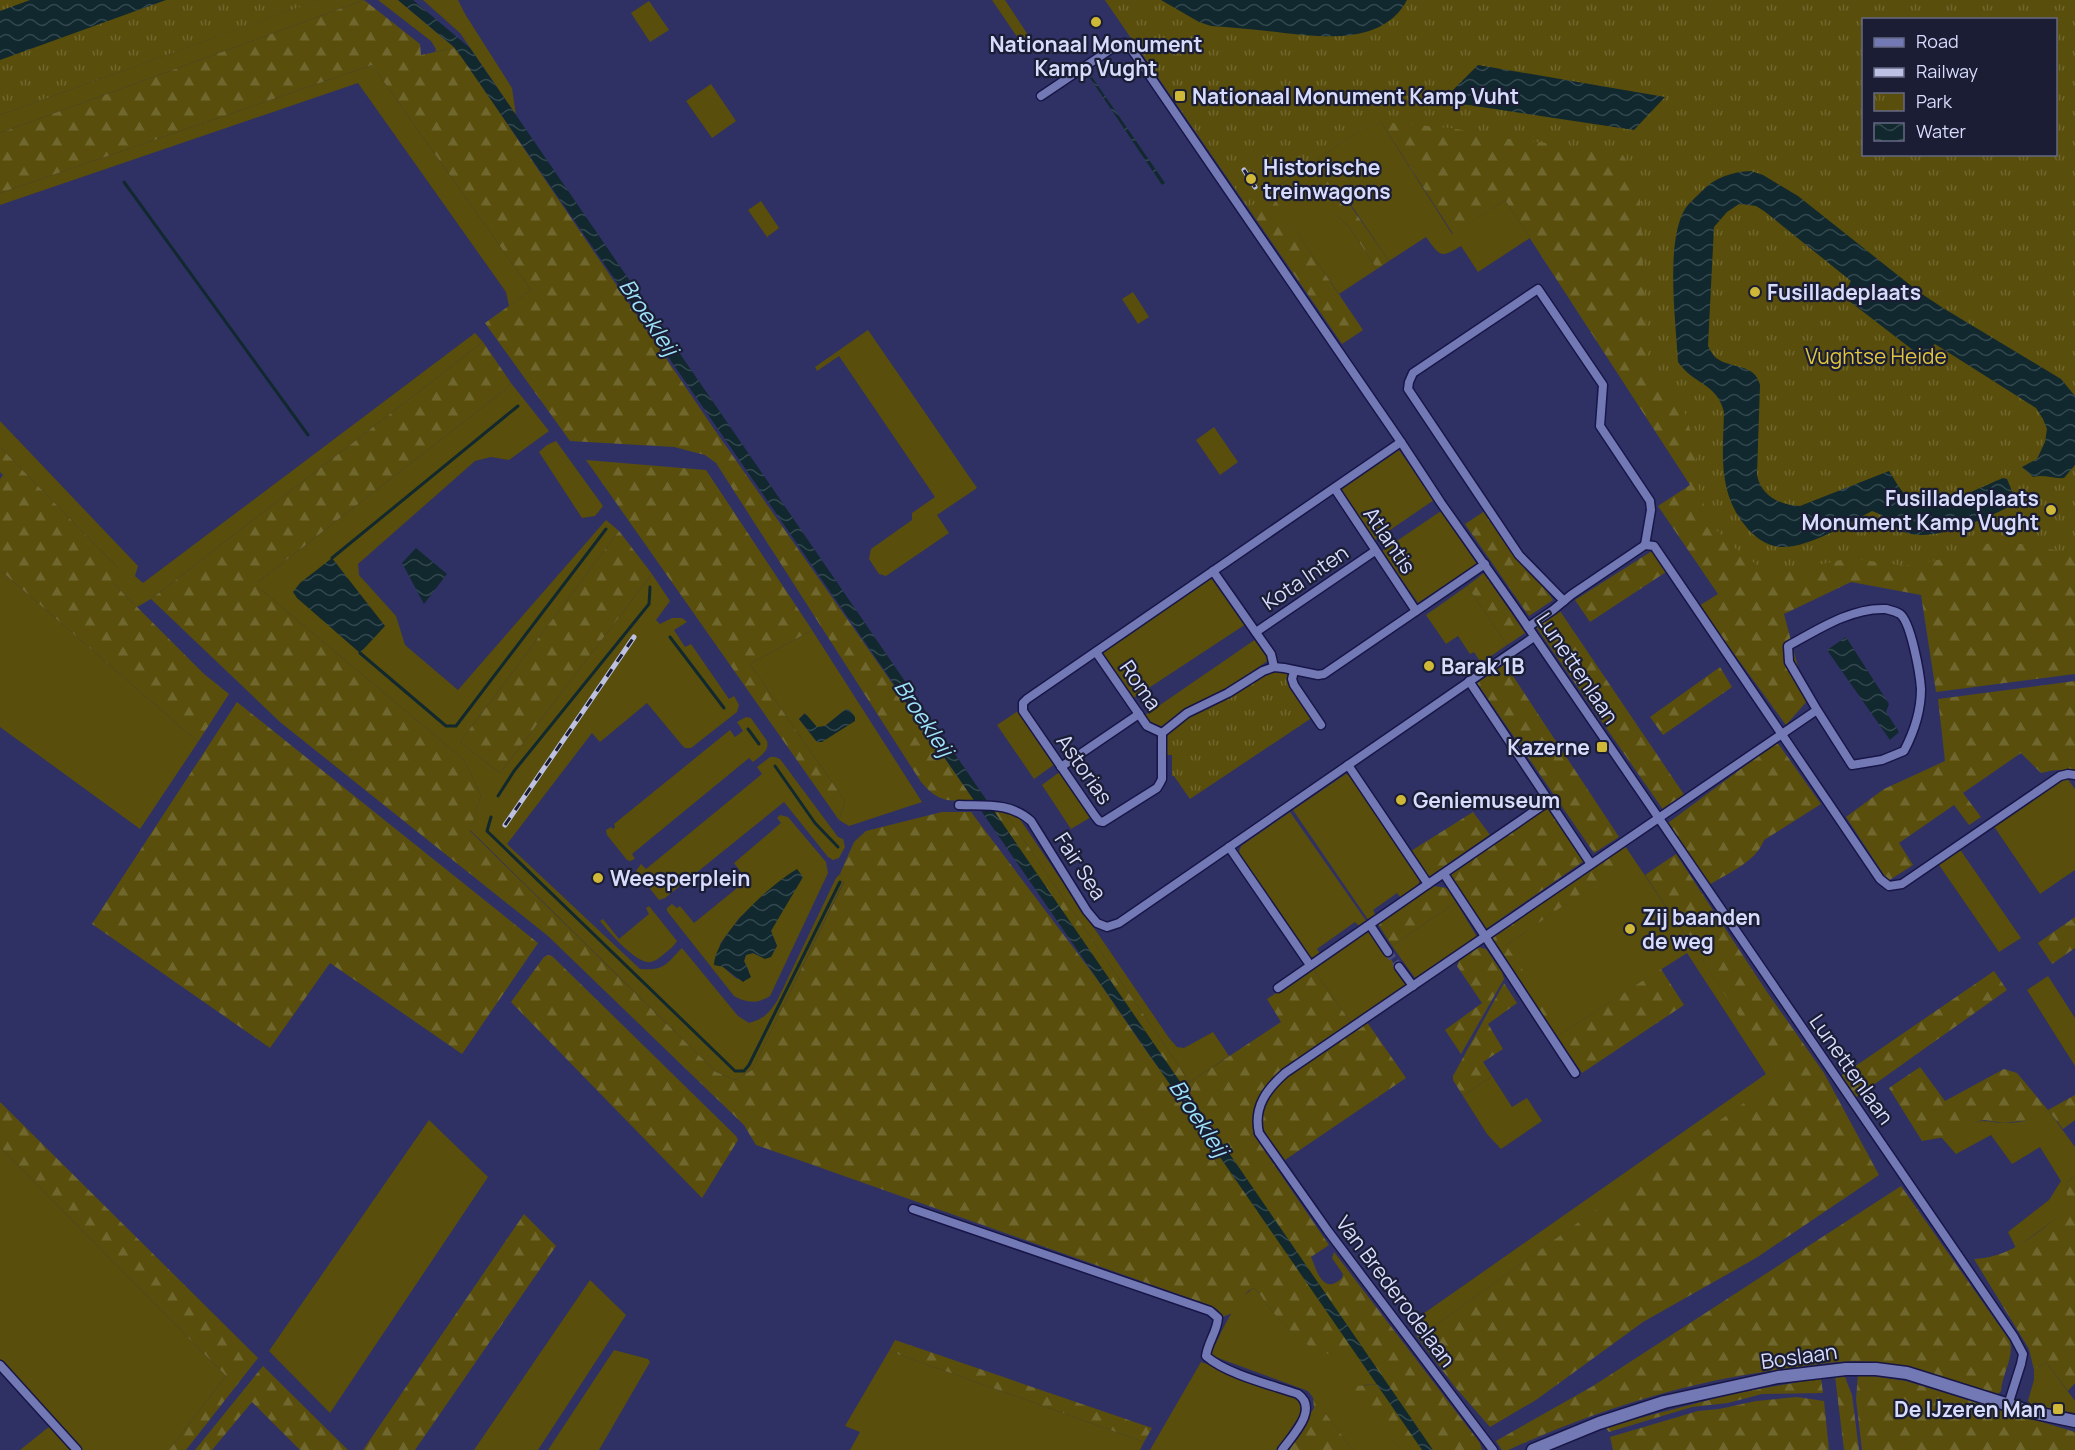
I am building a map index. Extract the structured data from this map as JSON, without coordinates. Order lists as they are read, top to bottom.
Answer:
{
  "streets": {
    "main road": ["Boslaan"],
    "street": [
      "Atlantis",
      "Kota Inten",
      "Lunettenlaan",
      "Roma",
      "Astorias",
      "Fair Sea",
      "Van Brederodelaan"
    ]
  },
  "crossings": [
    ["Atlantis", "Kota Inten"],
    ["Atlantis", "Astorias"],
    ["Lunettenlaan", "Astorias"],
    ["Lunettenlaan", "Van Brederodelaan"],
    ["Lunettenlaan", "Boslaan"],
    ["Roma", "Astorias"]
  ],
  "water": ["Broekleij"],
  "parks": ["Vughtse Heide"],
  "places": {
    "other": [
      "Nationaal Monument Kamp Vught",
      "Historische treinwagons",
      "Fusilladeplaats",
      "Fusilladeplaats Monument Kamp Vught",
      "Barak 1B",
      "Geniemuseum",
      "Weesperplein",
      "Zij baanden de weg"
    ],
    "transit": ["Nationaal Monument Kamp Vuht", "Kazerne", "De IJzeren Man"]
  },
  "legend": [
    "Road",
    "Railway",
    "Park",
    "Water"
  ]
}
